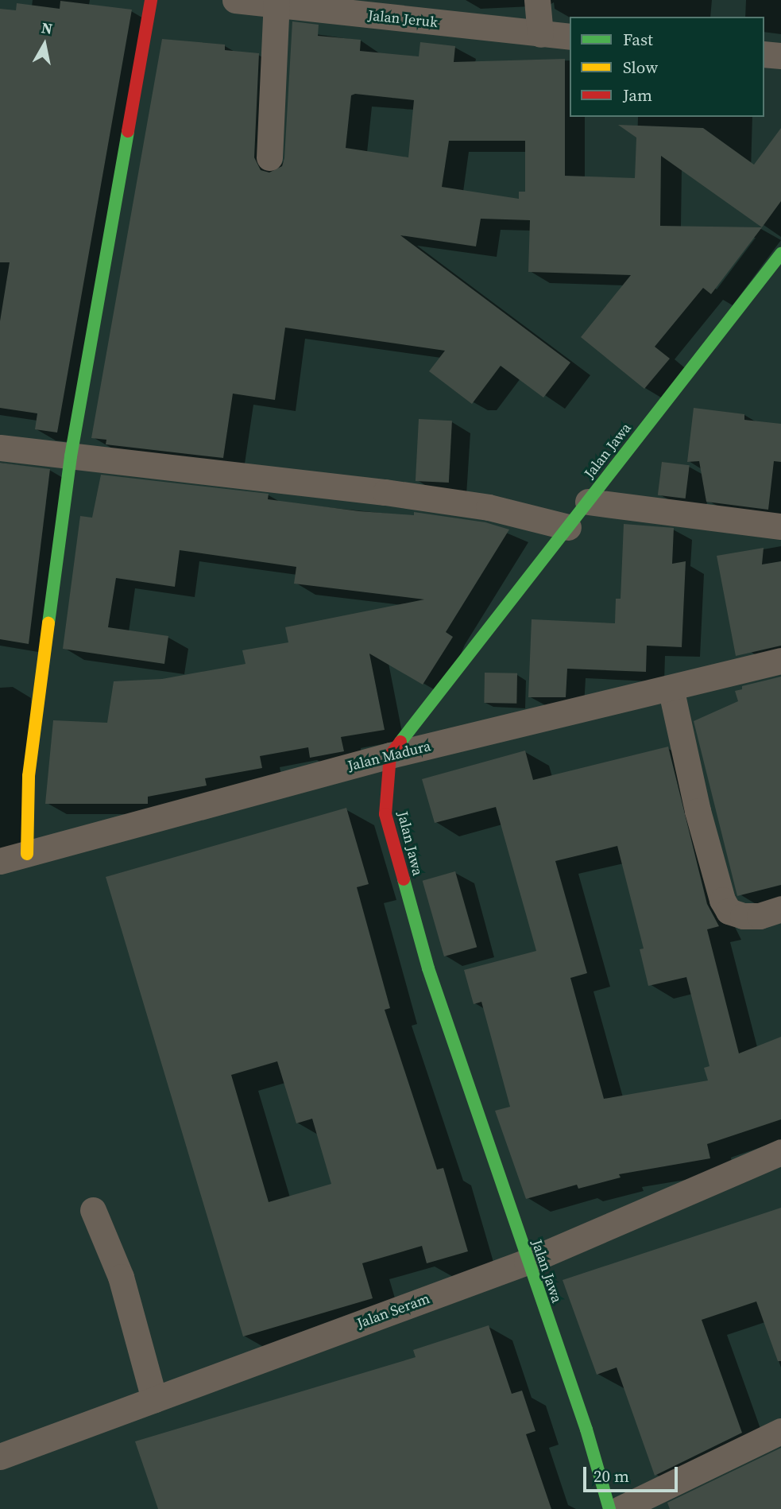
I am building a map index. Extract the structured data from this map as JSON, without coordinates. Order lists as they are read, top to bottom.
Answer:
{
  "streets": {
    "street": [
      "Jalan Jeruk",
      "Jalan Jawa",
      "Jalan Madura",
      "Jalan Seram"
    ]
  },
  "crossings": [
    ["Jalan Jawa", "Jalan Madura"],
    ["Jalan Jawa", "Jalan Seram"]
  ],
  "legend": ["Fast", "Slow", "Jam"],
  "scale_bar": "20 m",
  "north": "top"
}
